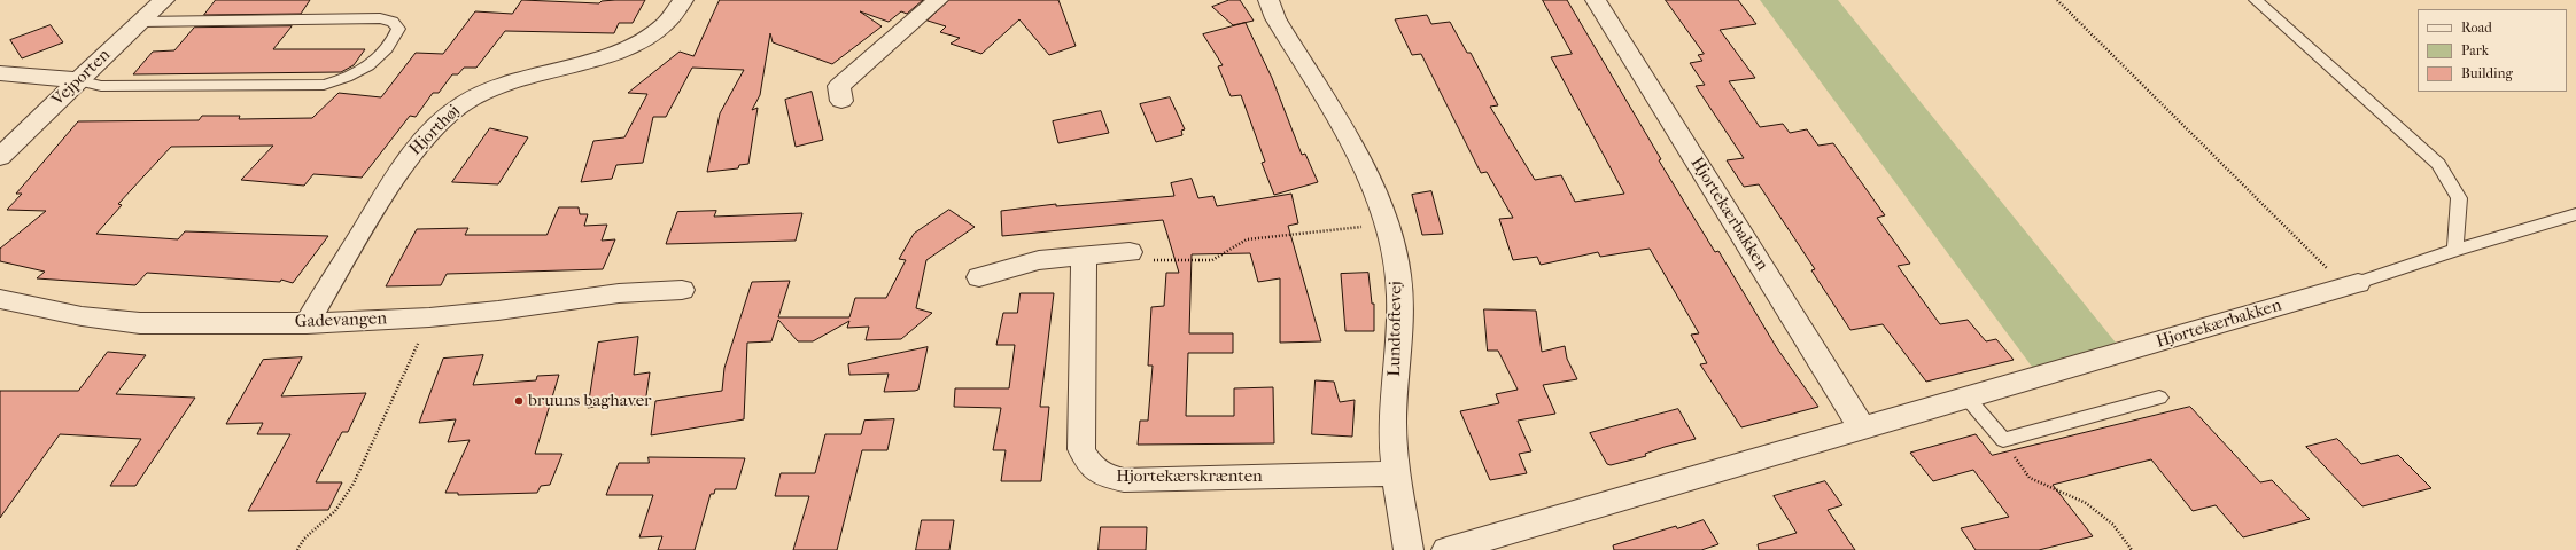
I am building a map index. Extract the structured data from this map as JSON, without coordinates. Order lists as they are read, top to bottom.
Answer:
{
  "streets": {
    "street": [
      "Vejporten",
      "Hjorthøj",
      "Hjortekærbakken",
      "Gadevangen",
      "Lundtoftevej",
      "Hjortekærskrænten"
    ]
  },
  "crossings": [
    ["Hjorthøj", "Gadevangen"],
    ["Lundtoftevej", "Hjortekærskrænten"]
  ],
  "places": ["bruuns baghaver"],
  "legend": ["Road", "Park", "Building"]
}
